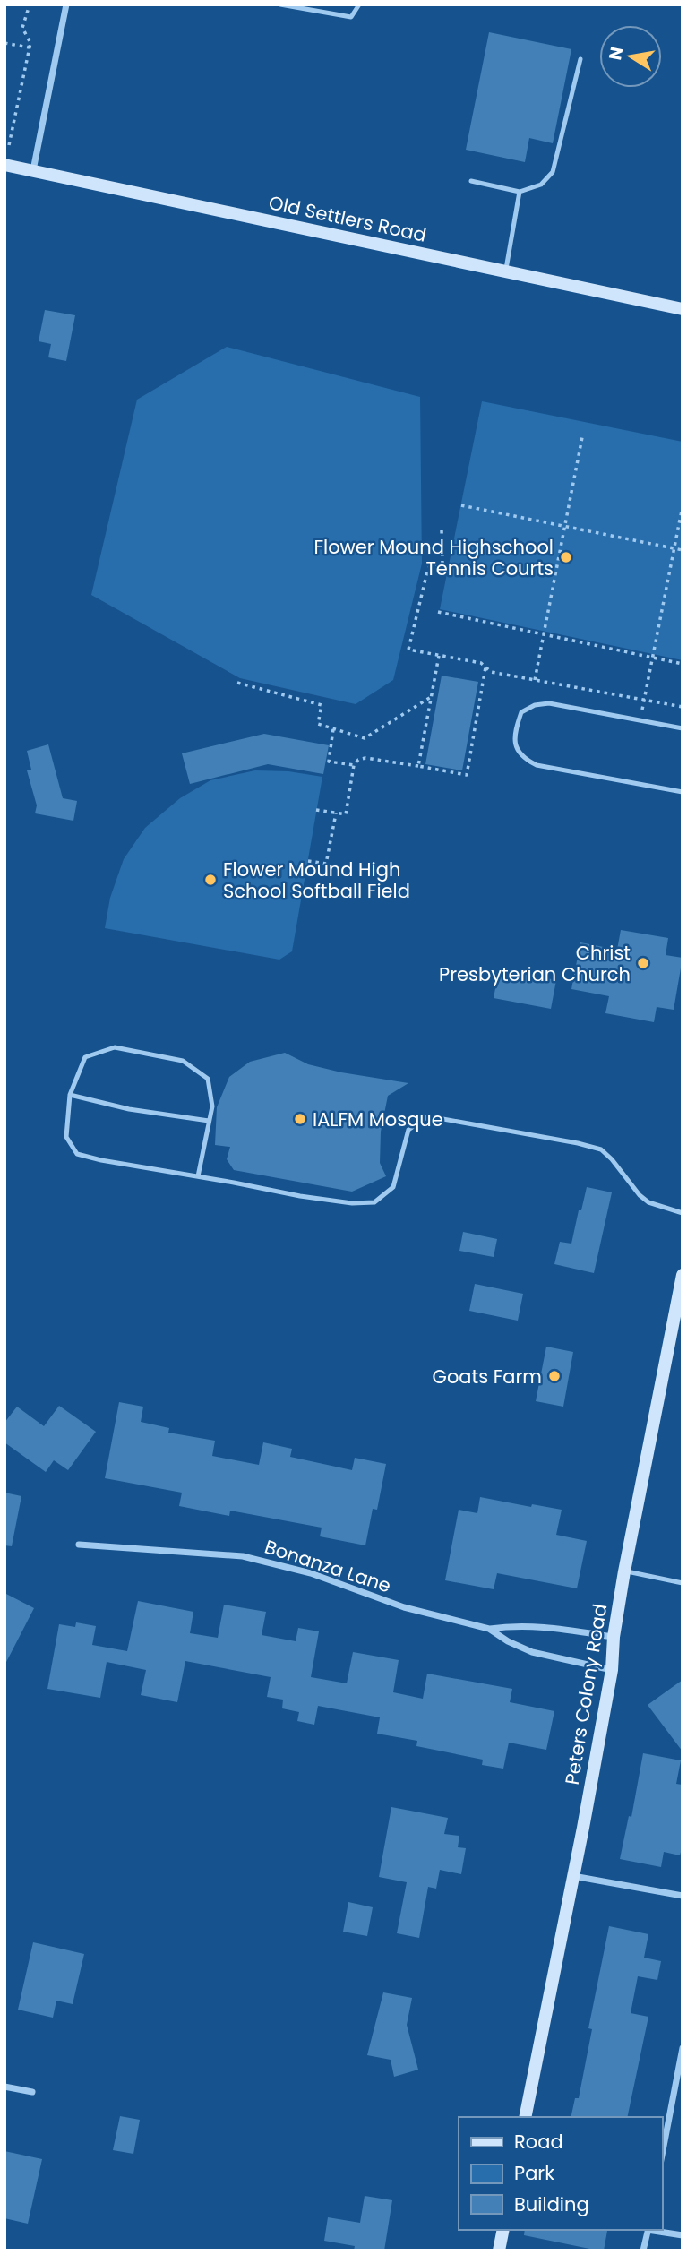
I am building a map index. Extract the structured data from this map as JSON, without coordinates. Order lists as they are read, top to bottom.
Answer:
{
  "streets": {
    "street": ["Old Settlers Road", "Bonanza Lane", "Peters Colony Road"]
  },
  "crossings": [
    ["Bonanza Lane", "Peters Colony Road"]
  ],
  "places": [
    "Flower Mound Highschool Tennis Courts",
    "Flower Mound High School Softball Field",
    "Christ Presbyterian Church",
    "IALFM Mosque",
    "Goats Farm"
  ],
  "legend": ["Road", "Park", "Building"],
  "north": "left"
}
